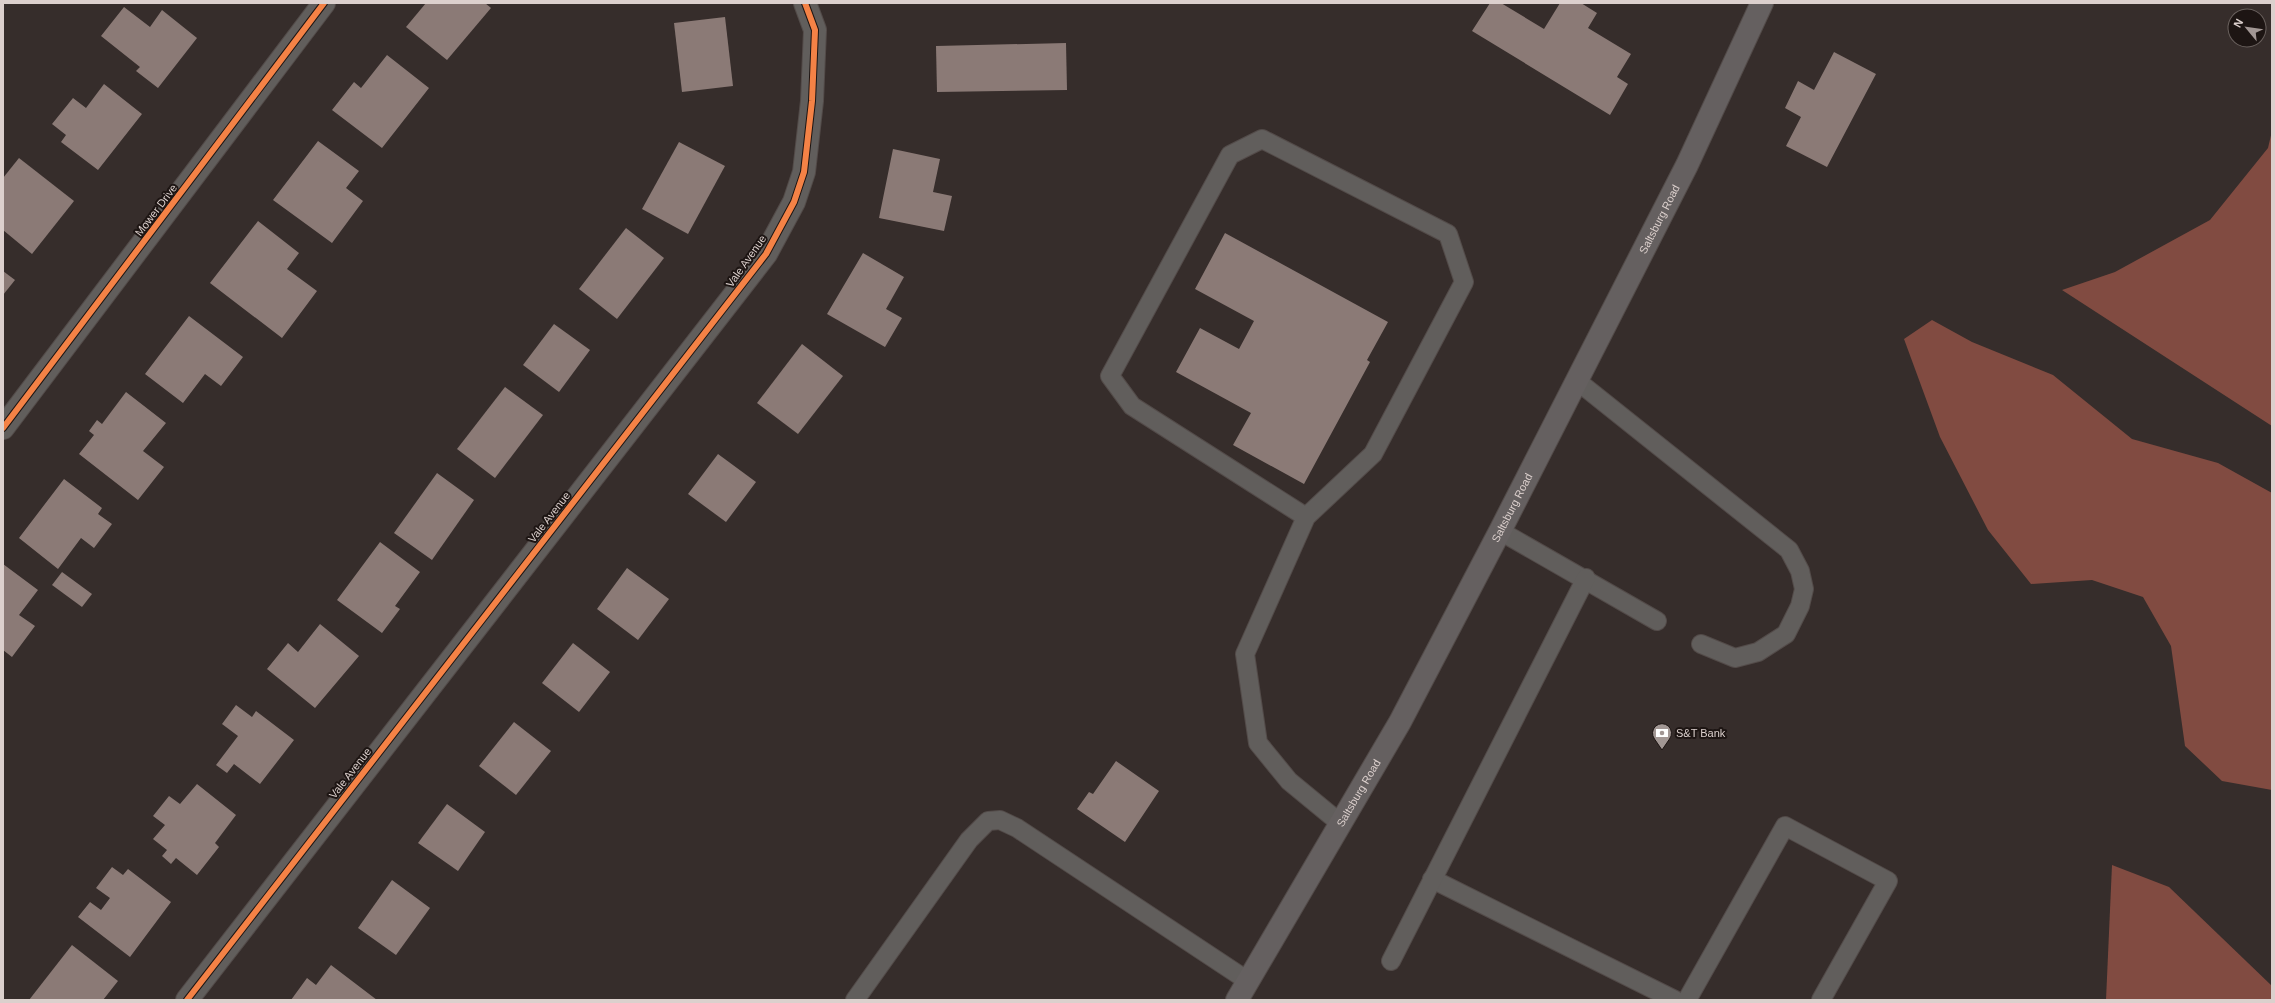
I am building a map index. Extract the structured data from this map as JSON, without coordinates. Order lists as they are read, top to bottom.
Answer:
{
  "streets": {
    "main road": ["Saltsburg Road"],
    "street": ["Mower Drive", "Vale Avenue"]
  },
  "places": {
    "bank": ["S&T Bank"]
  },
  "north": "top left"
}
